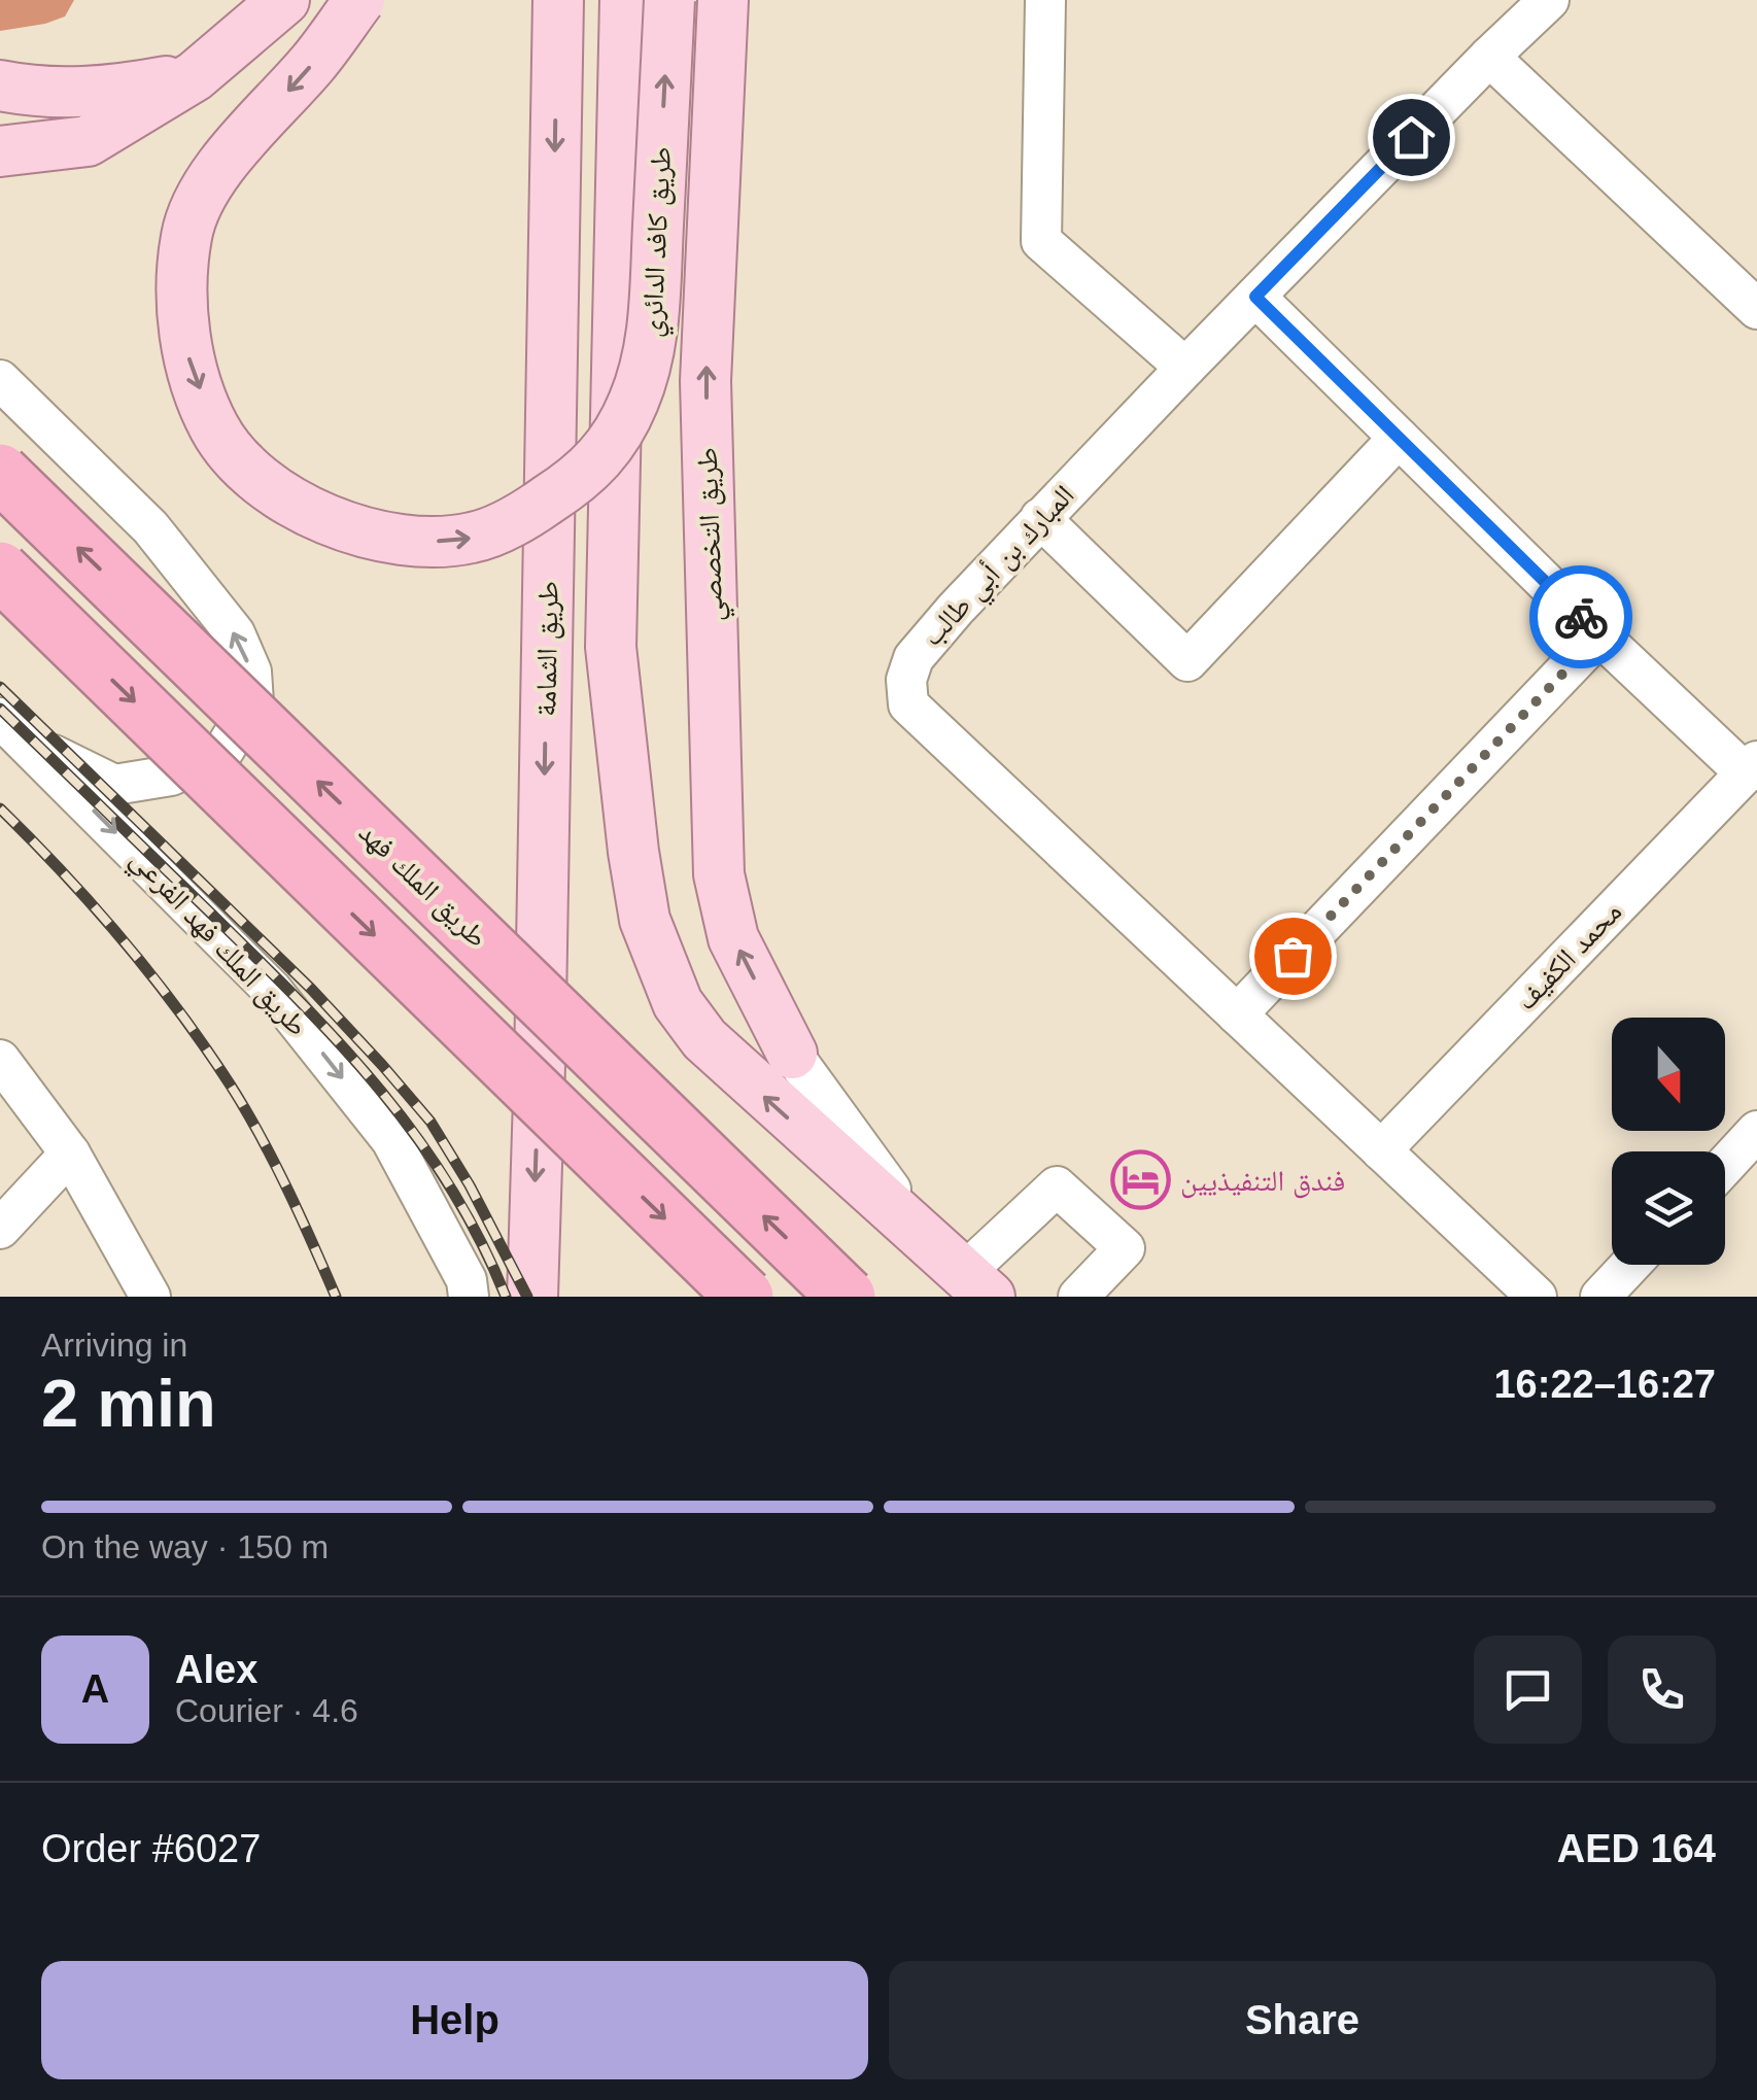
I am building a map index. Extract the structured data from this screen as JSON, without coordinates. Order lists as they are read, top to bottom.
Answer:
{
  "streets": {
    "highway": ["طريق الملك فهد"],
    "main road": ["طريق كافد الدائري", "طريق التخصصي", "طريق الثمامة"],
    "street": ["المبارك بن أبي طالب", "طريق الملك فهد الفرعي", "محمد الكفيف"]
  },
  "crossings": [
    ["المبارك بن أبي طالب", "محمد الكفيف"]
  ],
  "places": {
    "hotel": ["فندق التنفيذيين"]
  },
  "north": "bottom",
  "page": {
    "heading": ["2 min", "Arriving in", "16:22–16:27"],
    "panel": [
      "Alex",
      "Courier · 4.6",
      "Order #6027",
      "AED 164"
    ],
    "bar": "On the way · 150 m",
    "round": "A",
    "buttons": ["Help", "Share"]
  }
}
